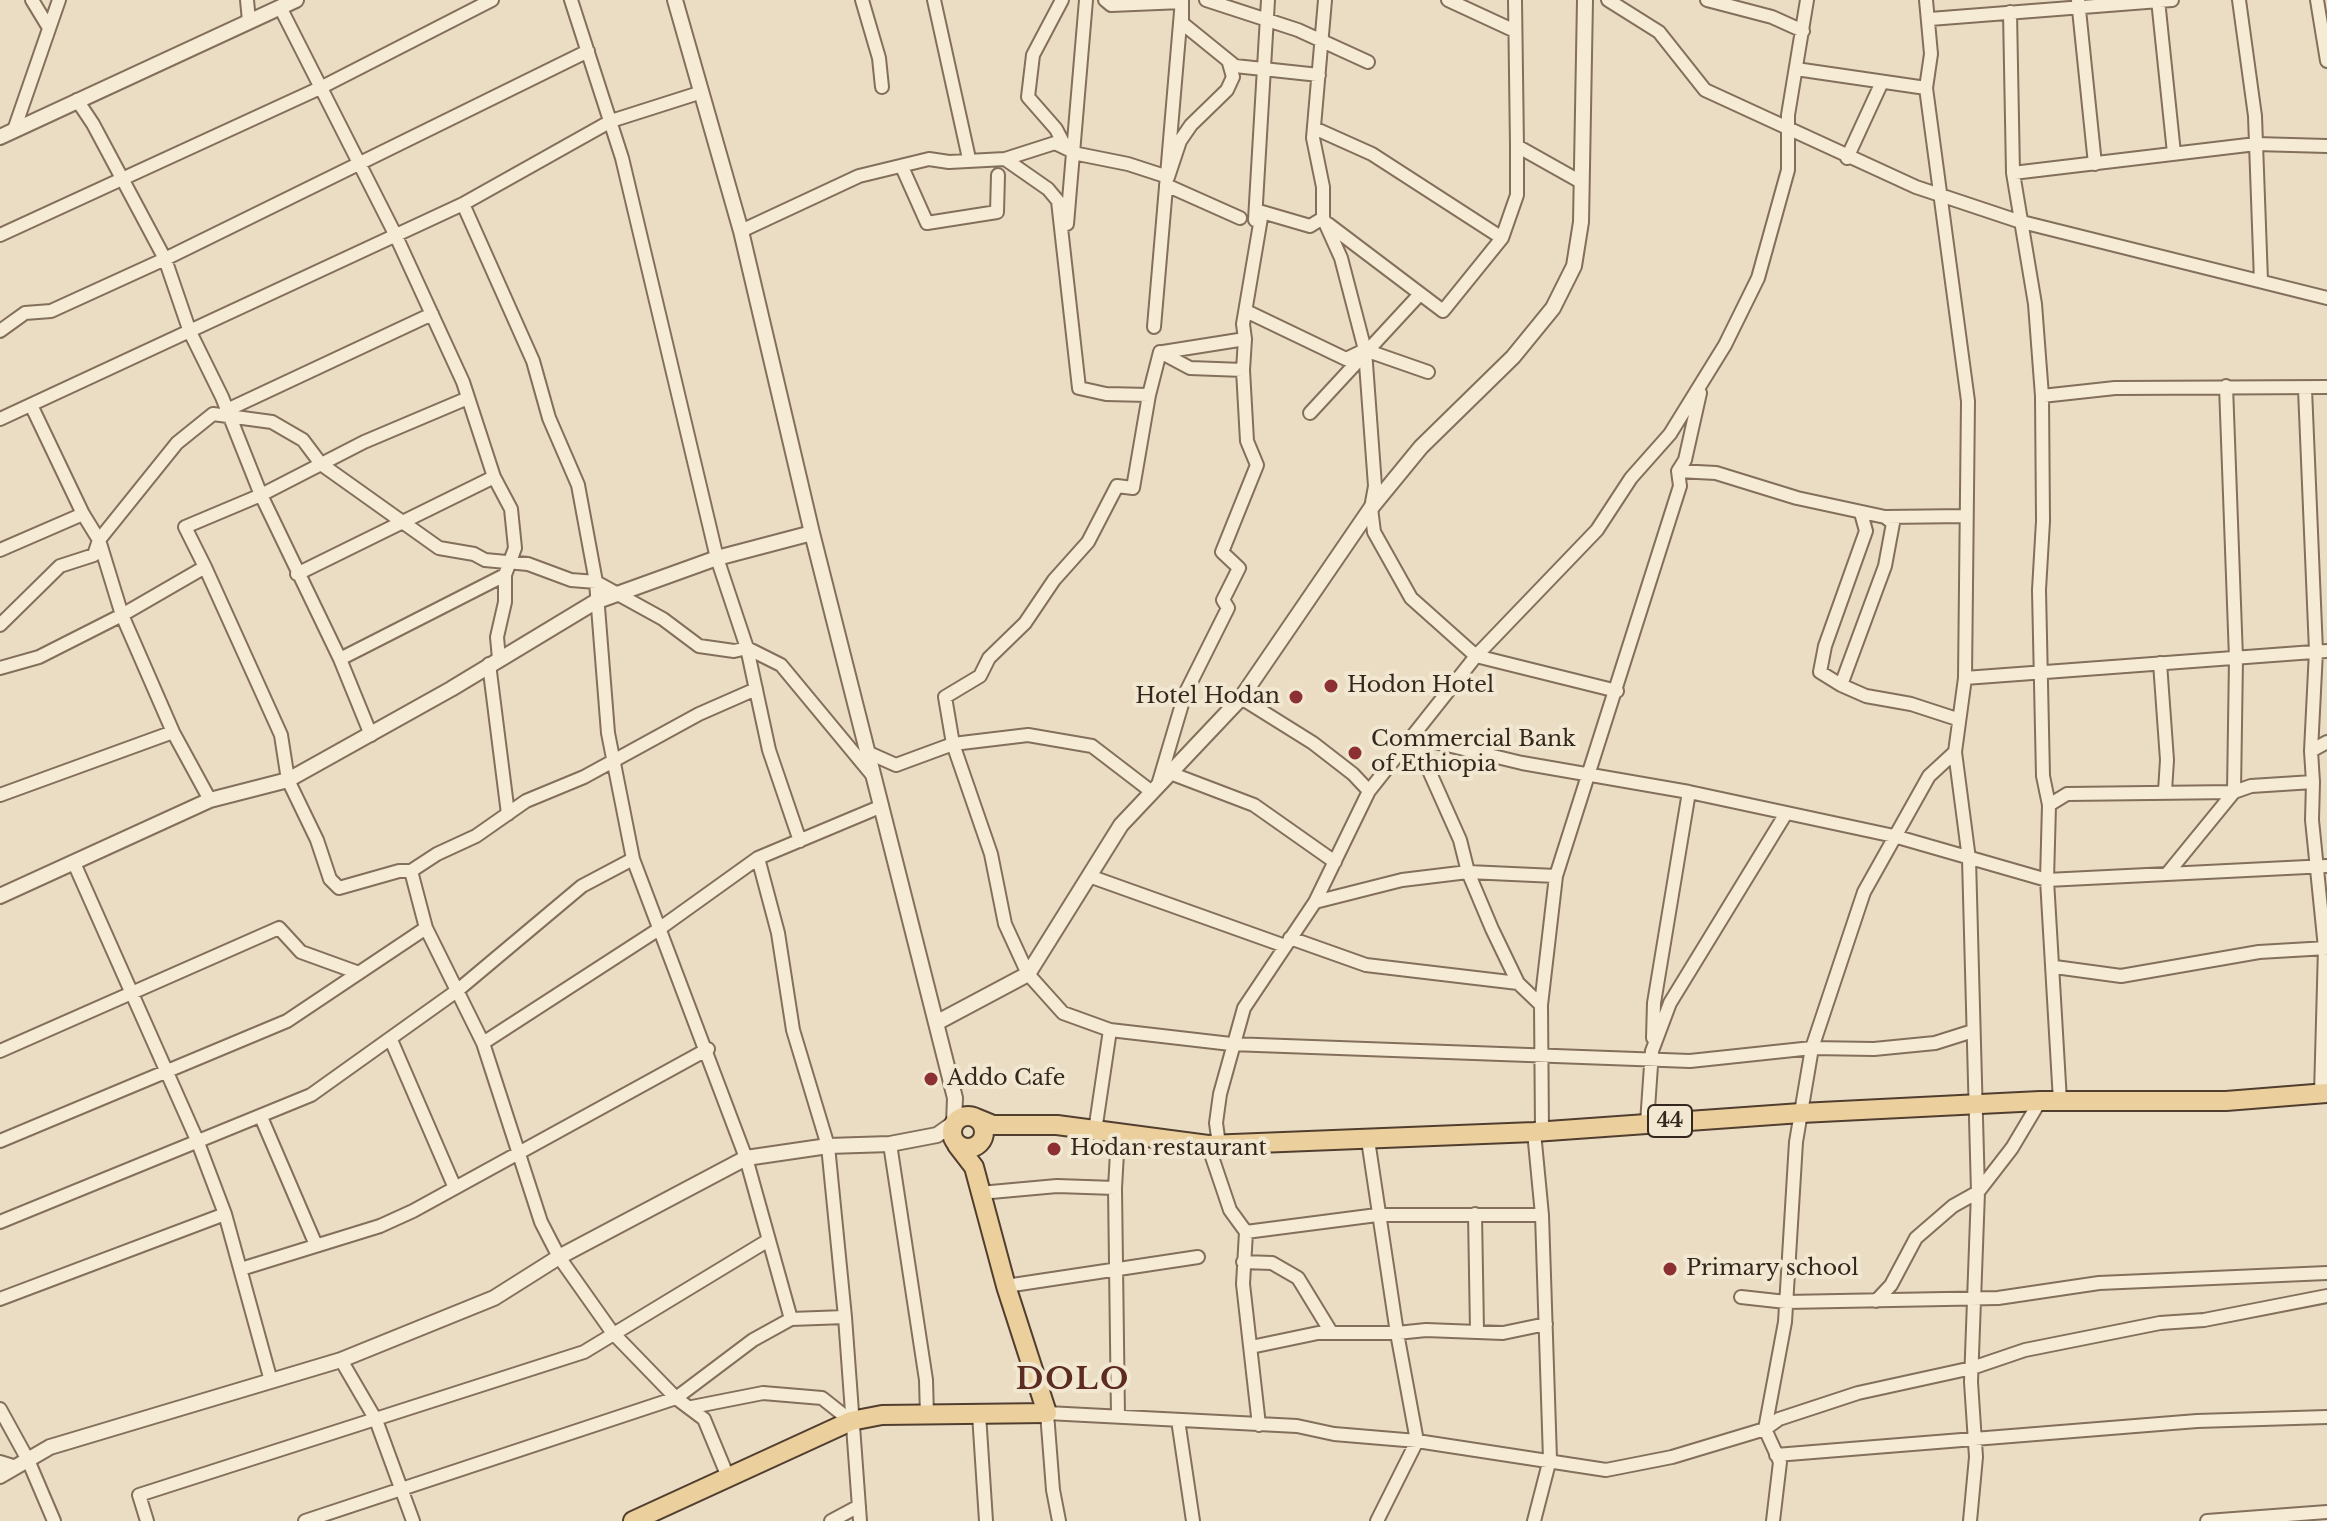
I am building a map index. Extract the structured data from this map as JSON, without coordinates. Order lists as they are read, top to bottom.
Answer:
{
  "streets": {
    "main road": ["44"]
  },
  "districts": ["DOLO"],
  "places": [
    "Hodon Hotel",
    "Hotel Hodan",
    "Commercial Bank of Ethiopia",
    "Addo Cafe",
    "Hodan restaurant",
    "Primary school"
  ]
}
